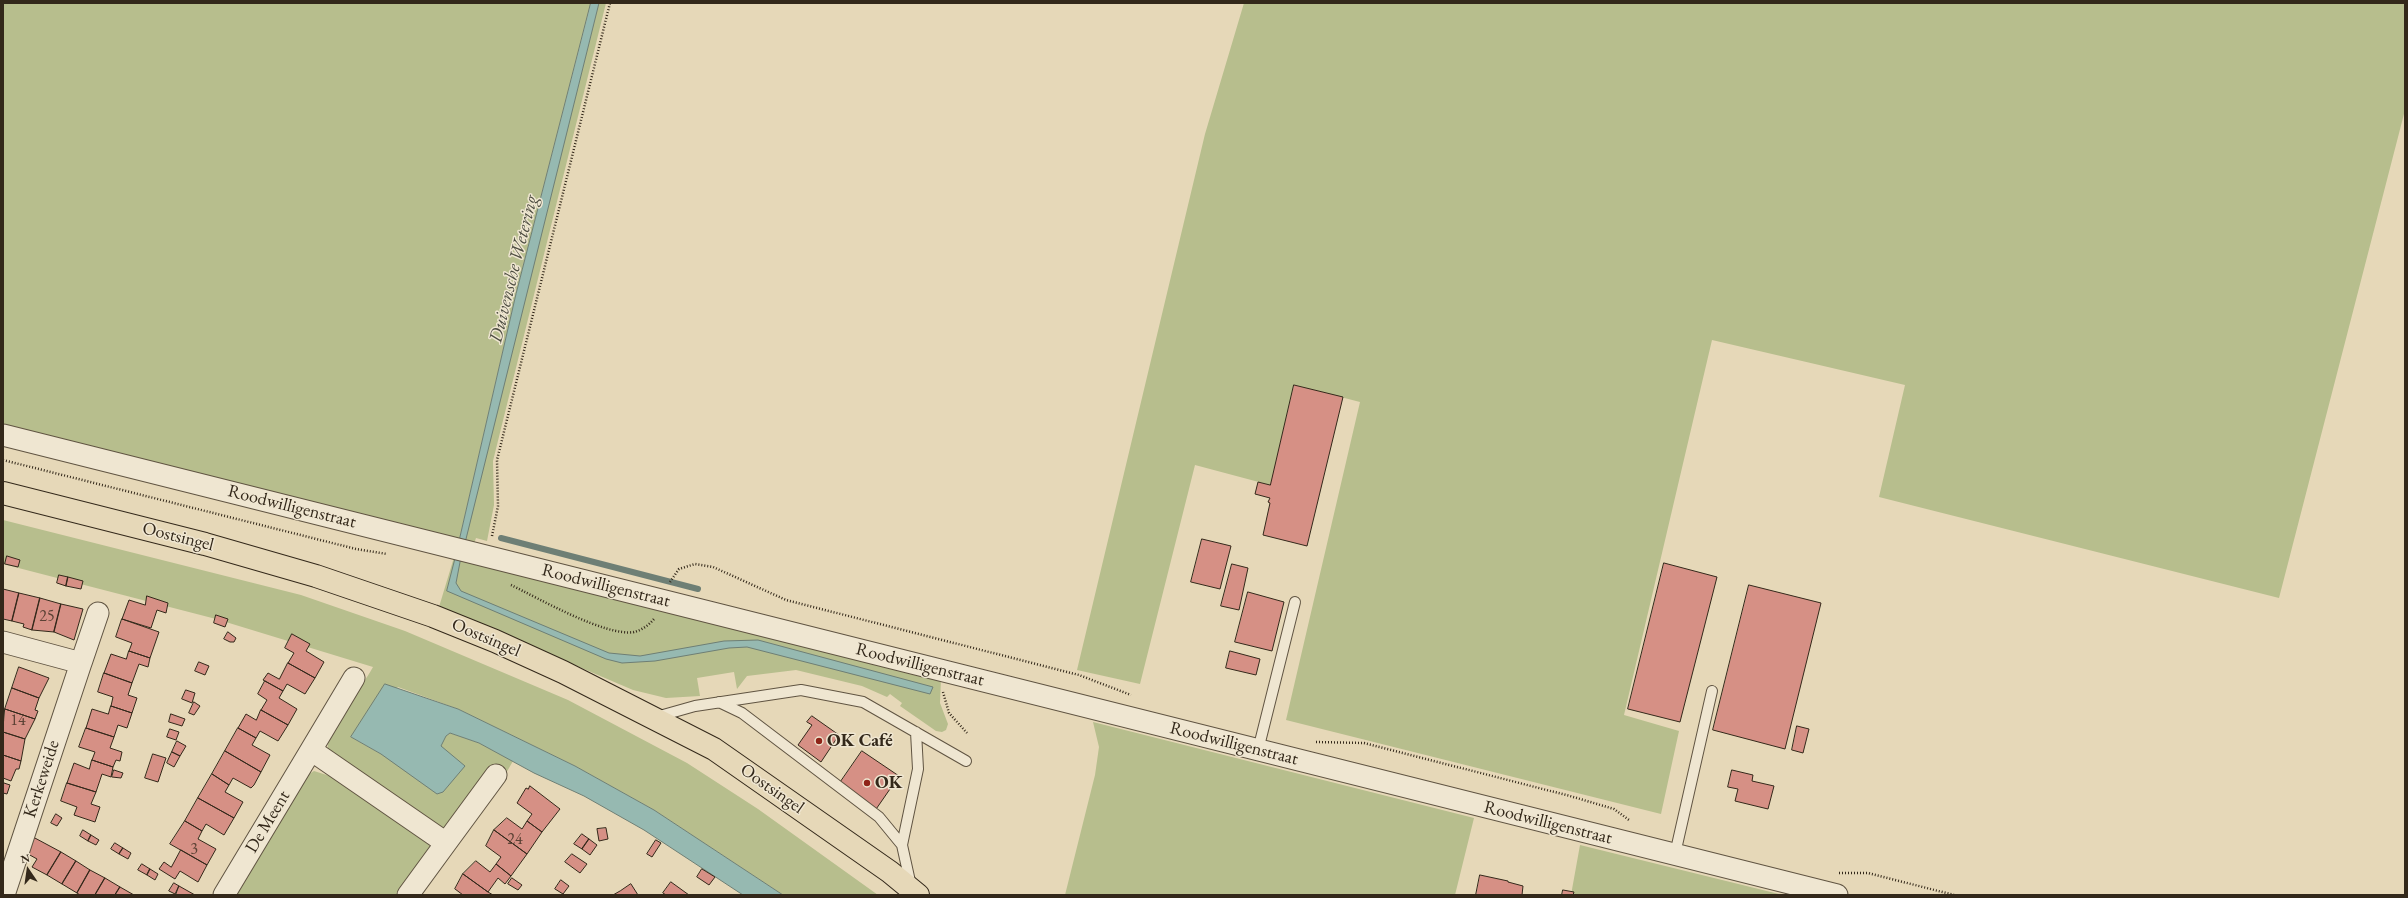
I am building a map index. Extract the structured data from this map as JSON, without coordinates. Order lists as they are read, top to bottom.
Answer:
{
  "streets": {
    "main road": ["Oostsingel"],
    "street": ["Roodwilligenstraat", "Kerkeweide", "De Meent"]
  },
  "water": ["Duivensche Wetering"],
  "places": ["OK Café", "OK"],
  "house_numbers": [
    "25",
    "14",
    "24",
    "3"
  ],
  "north": "top"
}
